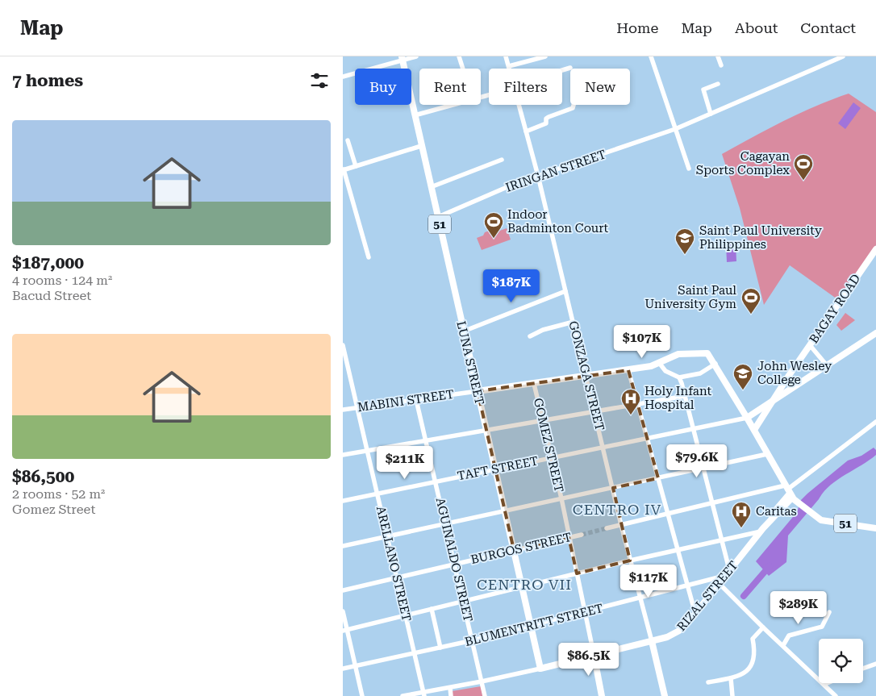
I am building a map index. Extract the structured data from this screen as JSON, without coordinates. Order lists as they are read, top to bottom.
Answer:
{
  "streets": {
    "main road": [
      "51",
      "BAGAY ROAD",
      "LUNA STREET",
      "GONZAGA STREET",
      "MABINI STREET",
      "GOMEZ STREET",
      "RIZAL STREET"
    ],
    "street": [
      "IRINGAN STREET",
      "TAFT STREET",
      "BURGOS STREET",
      "AGUINALDO STREET",
      "ARELLANO STREET",
      "BLUMENTRITT STREET"
    ]
  },
  "crossings": [
    ["IRINGAN STREET", "LUNA STREET"],
    ["IRINGAN STREET", "GONZAGA STREET"],
    ["51", "RIZAL STREET"],
    ["LUNA STREET", "MABINI STREET"],
    ["LUNA STREET", "TAFT STREET"],
    ["LUNA STREET", "BURGOS STREET"],
    ["LUNA STREET", "RIZAL STREET"],
    ["LUNA STREET", "BLUMENTRITT STREET"],
    ["GONZAGA STREET", "MABINI STREET"],
    ["GONZAGA STREET", "TAFT STREET"],
    ["GONZAGA STREET", "RIZAL STREET"],
    ["GONZAGA STREET", "BLUMENTRITT STREET"],
    ["MABINI STREET", "GOMEZ STREET"],
    ["MABINI STREET", "AGUINALDO STREET"],
    ["MABINI STREET", "ARELLANO STREET"],
    ["GOMEZ STREET", "TAFT STREET"],
    ["GOMEZ STREET", "BURGOS STREET"],
    ["GOMEZ STREET", "RIZAL STREET"],
    ["GOMEZ STREET", "BLUMENTRITT STREET"],
    ["TAFT STREET", "AGUINALDO STREET"],
    ["TAFT STREET", "ARELLANO STREET"],
    ["BURGOS STREET", "AGUINALDO STREET"],
    ["BURGOS STREET", "ARELLANO STREET"],
    ["AGUINALDO STREET", "RIZAL STREET"],
    ["AGUINALDO STREET", "BLUMENTRITT STREET"],
    ["ARELLANO STREET", "RIZAL STREET"],
    ["ARELLANO STREET", "BLUMENTRITT STREET"],
    ["RIZAL STREET", "BLUMENTRITT STREET"]
  ],
  "districts": ["CENTRO IV", "CENTRO VII"],
  "places": {
    "sports": ["Cagayan Sports Complex", "Indoor Badminton Court", "Saint Paul University Gym"],
    "school or university": ["Saint Paul University Philippines", "John Wesley College"],
    "hospital": ["Holy Infant Hospital", "Caritas"]
  },
  "page": {
    "header": "Map",
    "nav": [
      "Home",
      "Map",
      "About",
      "Contact"
    ],
    "heading": "7 homes",
    "chip": [
      "Buy",
      "Rent",
      "Filters",
      "New"
    ],
    "list": [
      {
        "name": "$187,000",
        "note": "4 rooms · 124 m² · Bacud Street"
      },
      {
        "name": "$86,500",
        "note": "2 rooms · 52 m² · Gomez Street"
      }
    ],
    "price": [
      "$187K",
      "$107K",
      "$79.6K",
      "$211K",
      "$117K",
      "$289K",
      "$86.5K"
    ]
  }
}
